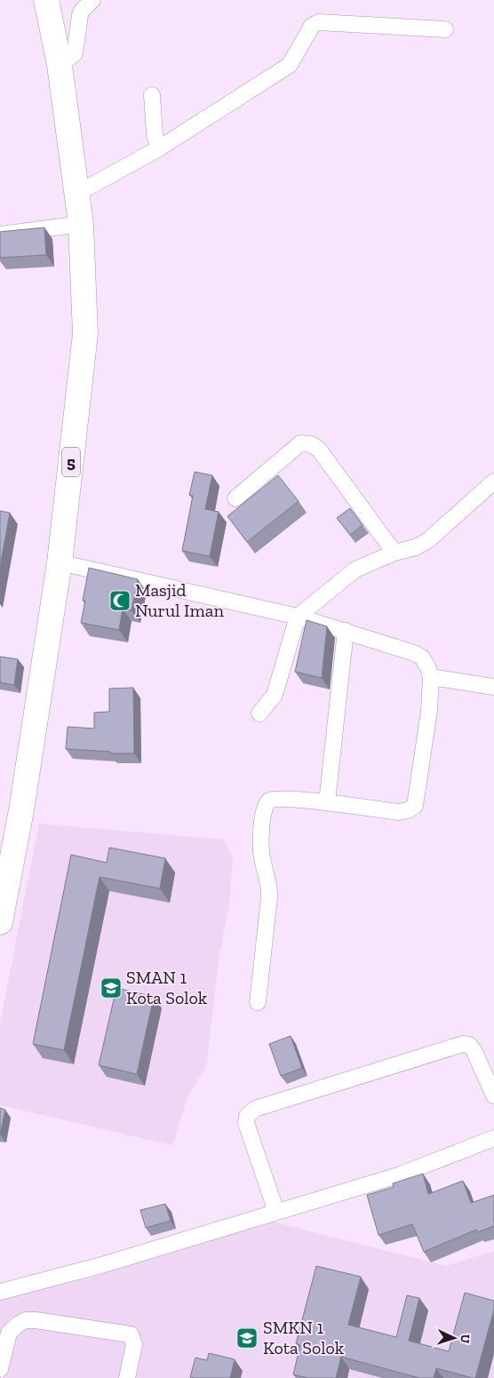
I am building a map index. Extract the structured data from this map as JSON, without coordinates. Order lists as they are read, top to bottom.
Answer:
{
  "streets": {
    "highway": ["5"]
  },
  "places": {
    "mosque": ["Masjid Nurul Iman"],
    "school or university": ["SMAN 1 Kota Solok", "SMKN 1 Kota Solok"]
  },
  "north": "right"
}
